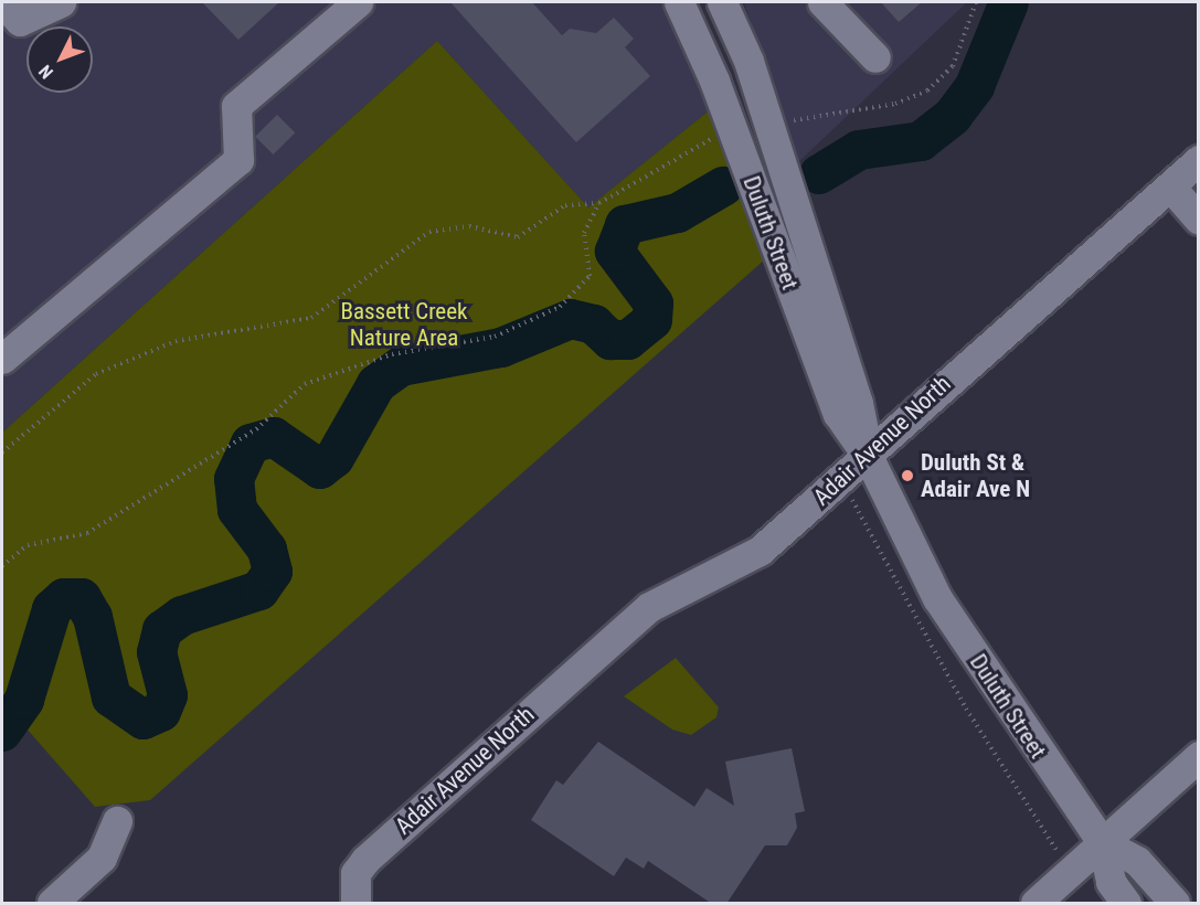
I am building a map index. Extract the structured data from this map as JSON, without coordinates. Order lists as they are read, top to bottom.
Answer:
{
  "streets": {
    "street": ["Duluth Street", "Adair Avenue North"]
  },
  "crossings": [
    ["Duluth Street", "Adair Avenue North"]
  ],
  "parks": ["Bassett Creek Nature Area"],
  "places": ["Duluth St & Adair Ave N"],
  "north": "bottom left"
}
